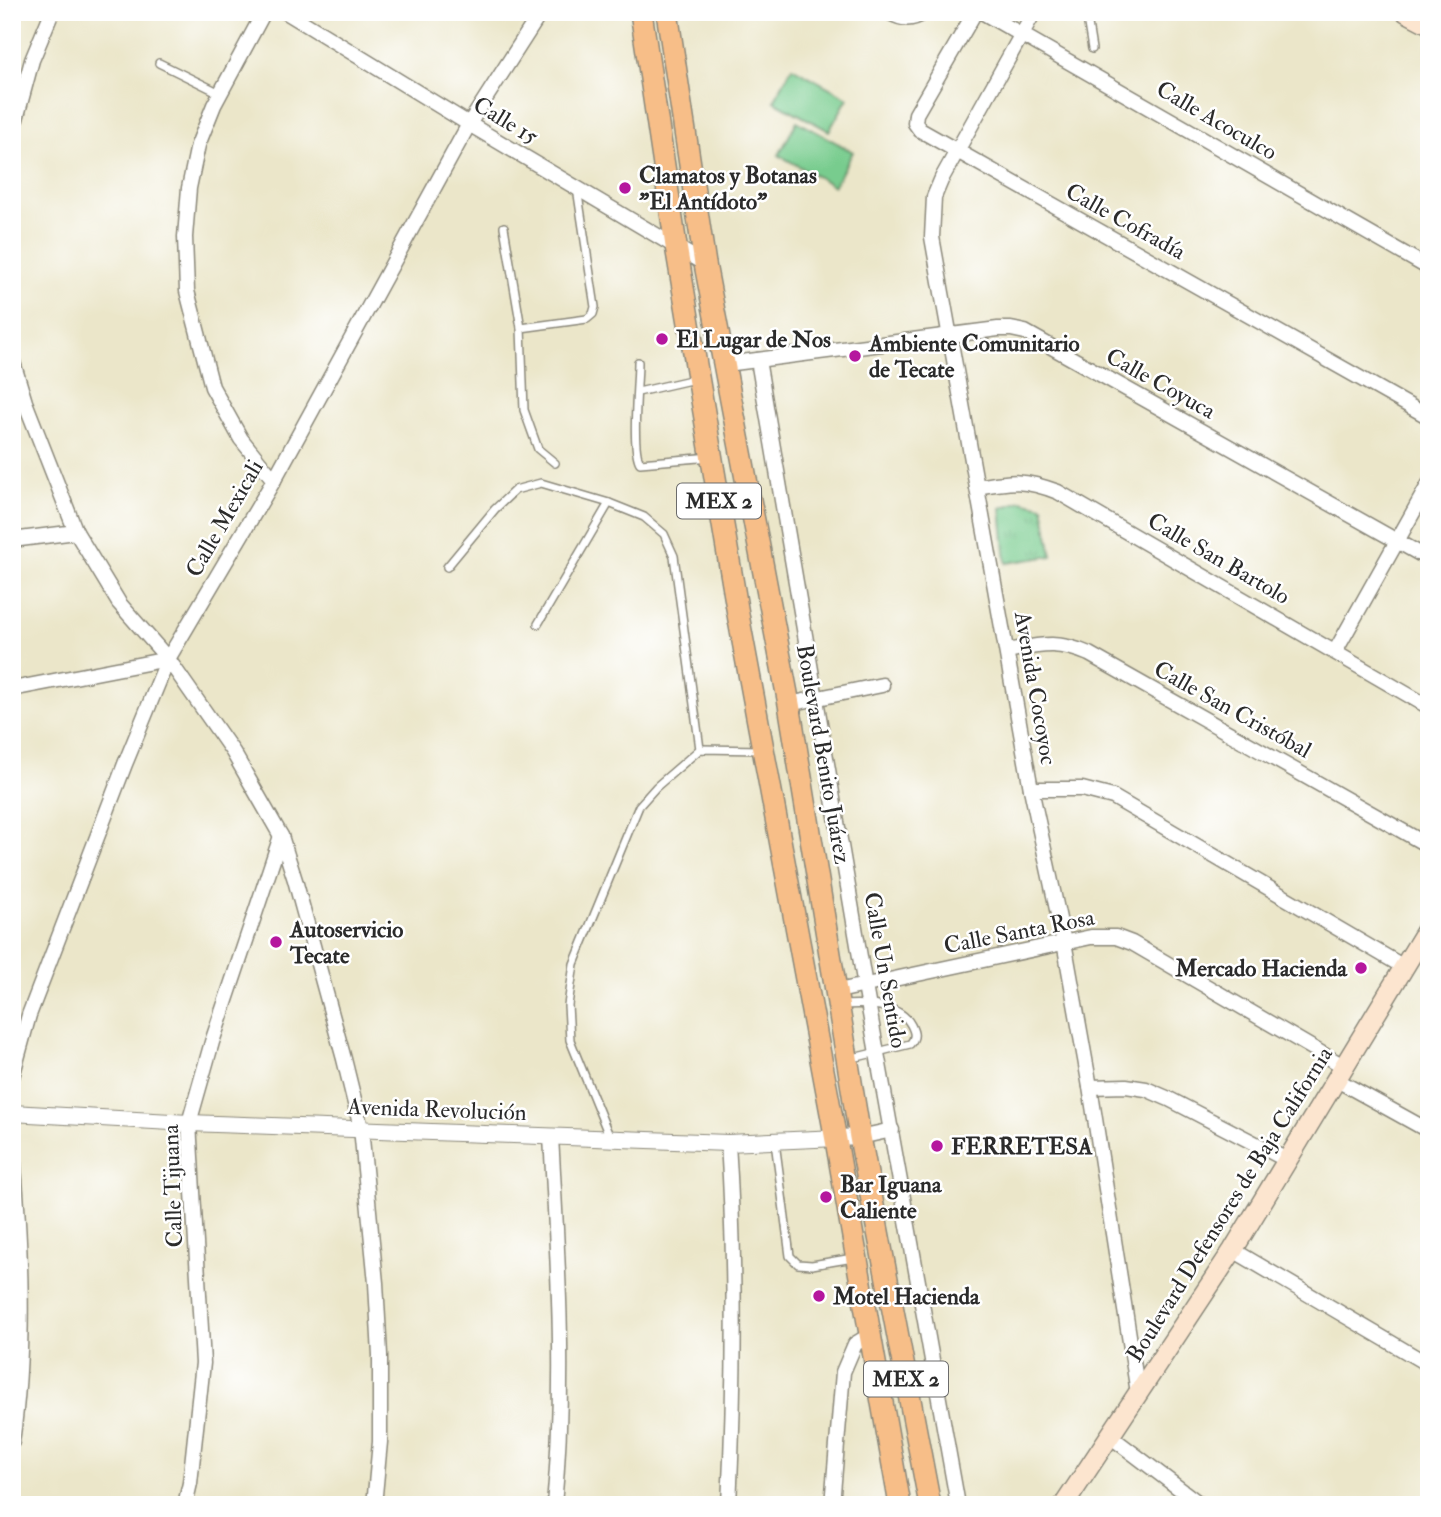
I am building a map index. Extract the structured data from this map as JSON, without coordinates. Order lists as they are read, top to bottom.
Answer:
{
  "streets": {
    "main road": ["MEX 2", "Boulevard Benito Juárez", "Boulevard Defensores de Baja California"],
    "street": [
      "Calle 15",
      "Calle Acoculco",
      "Calle Cofradía",
      "Calle Coyuca",
      "Calle Mexicali",
      "Calle San Bartolo",
      "Avenida Cocoyoc",
      "Calle San Cristóbal",
      "Calle Santa Rosa",
      "Calle Un Sentido",
      "Avenida Revolución",
      "Calle Tijuana"
    ]
  },
  "crossings": [
    ["Calle 15", "MEX 2"],
    ["Calle 15", "Calle Mexicali"],
    ["Calle 15", "Boulevard Benito Juárez"],
    ["Calle Acoculco", "Avenida Cocoyoc"],
    ["Calle Cofradía", "Avenida Cocoyoc"],
    ["Calle Coyuca", "Avenida Cocoyoc"],
    ["Calle Coyuca", "Boulevard Benito Juárez"],
    ["Calle Coyuca", "Calle Un Sentido"],
    ["MEX 2", "Avenida Revolución"],
    ["Calle San Bartolo", "Avenida Cocoyoc"],
    ["Avenida Cocoyoc", "Calle San Cristóbal"],
    ["Avenida Cocoyoc", "Calle Santa Rosa"],
    ["Avenida Cocoyoc", "Boulevard Defensores de Baja California"],
    ["Boulevard Benito Juárez", "Calle Santa Rosa"],
    ["Boulevard Benito Juárez", "Avenida Revolución"],
    ["Calle Santa Rosa", "Calle Un Sentido"],
    ["Calle Santa Rosa", "Boulevard Defensores de Baja California"],
    ["Avenida Revolución", "Calle Tijuana"]
  ],
  "places": [
    "Clamatos y Botanas \"El Antídoto\"",
    "El Lugar de Nos",
    "Ambiente Comunitario de Tecate",
    "Autoservicio Tecate",
    "Mercado Hacienda",
    "FERRETESA",
    "Bar Iguana Caliente",
    "Motel Hacienda"
  ]
}
